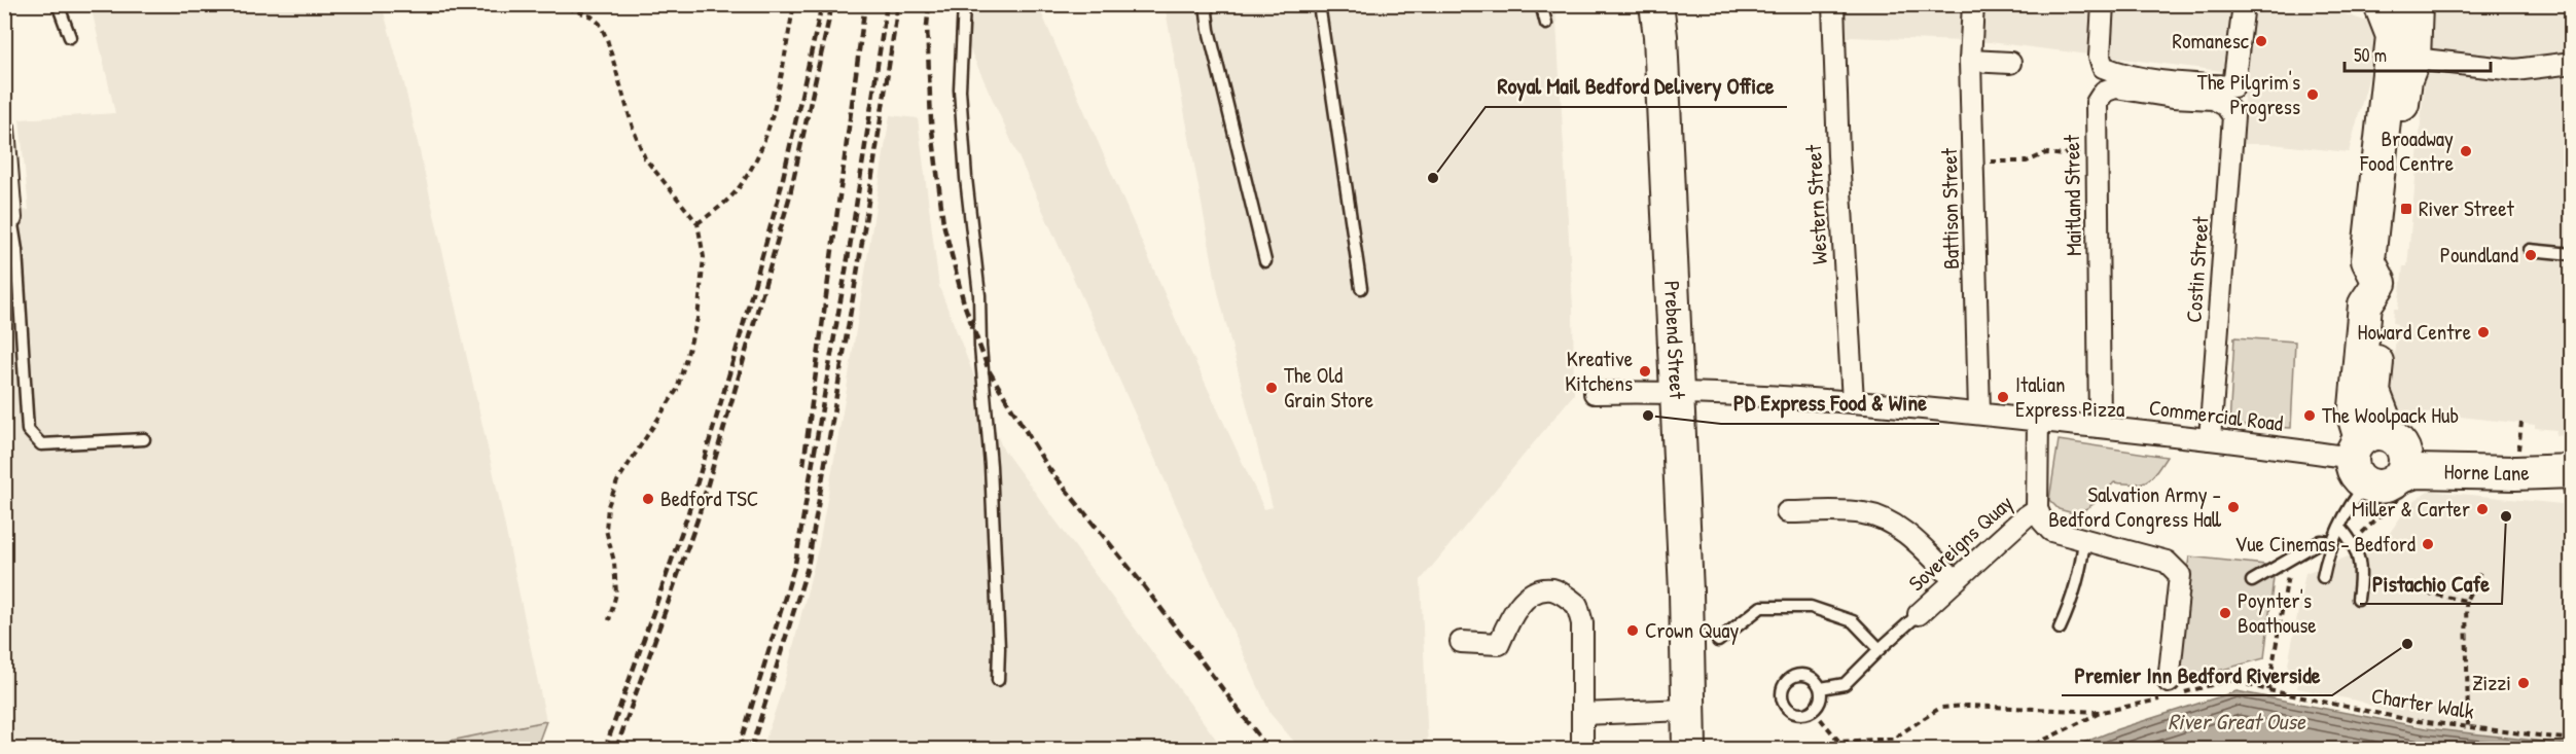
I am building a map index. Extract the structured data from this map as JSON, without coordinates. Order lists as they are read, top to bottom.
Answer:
{
  "streets": {
    "main road": ["Prebend Street", "Horne Lane"],
    "street": [
      "Maitland Street",
      "Western Street",
      "Battison Street",
      "Costin Street",
      "Commercial Road",
      "Sovereigns Quay"
    ],
    "path": ["Charter Walk"]
  },
  "crossings": [
    ["Maitland Street", "Costin Street"],
    ["Maitland Street", "Commercial Road"],
    ["Western Street", "Commercial Road"],
    ["Battison Street", "Commercial Road"],
    ["Costin Street", "Commercial Road"],
    ["Prebend Street", "Commercial Road"],
    ["Commercial Road", "Horne Lane"],
    ["Commercial Road", "Sovereigns Quay"]
  ],
  "water": ["River Great Ouse"],
  "places": {
    "other": [
      "Romanesc",
      "The Pilgrim's Progress",
      "Broadway Food Centre",
      "Royal Mail Bedford Delivery Office",
      "Poundland",
      "Howard Centre",
      "Kreative Kitchens",
      "The Old Grain Store",
      "Italian Express Pizza",
      "PD Express Food & Wine",
      "The Woolpack Hub",
      "Bedford TSC",
      "Salvation Army - Bedford Congress Hall",
      "Miller & Carter",
      "Pistachio Cafe",
      "Vue Cinemas - Bedford",
      "Poynter's Boathouse",
      "Crown Quay",
      "Premier Inn Bedford Riverside",
      "Zizzi"
    ],
    "transit": ["River Street"]
  },
  "scale_bar": "50 m"
}
